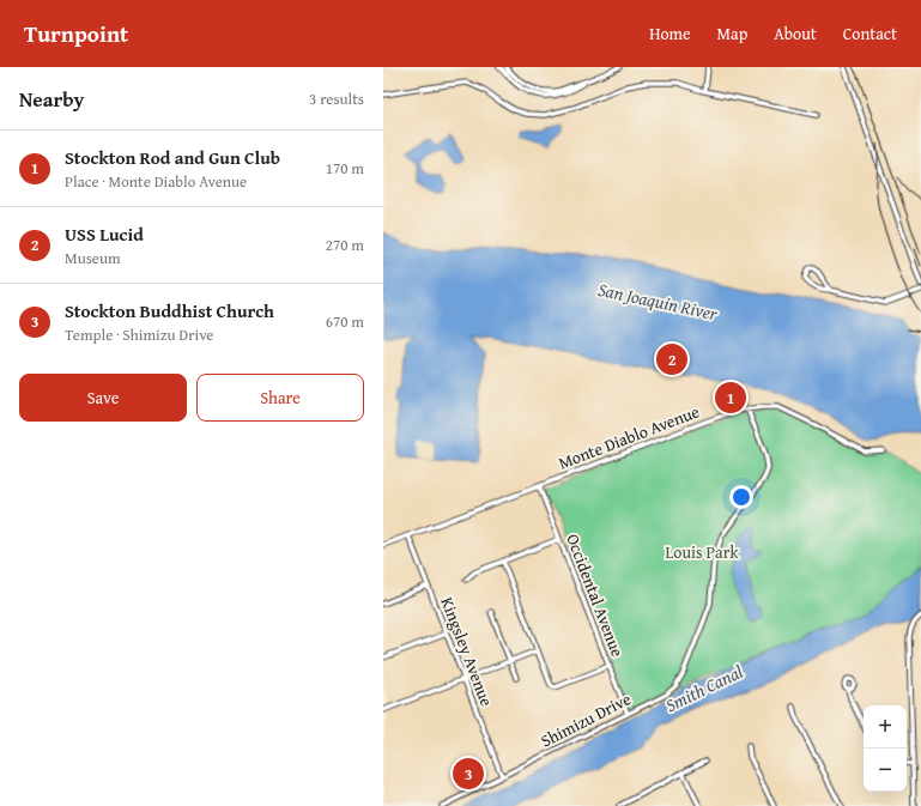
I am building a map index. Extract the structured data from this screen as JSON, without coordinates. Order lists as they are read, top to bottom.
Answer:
{
  "streets": {
    "street": [
      "Monte Diablo Avenue",
      "Occidental Avenue",
      "Kingsley Avenue",
      "Shimizu Drive"
    ]
  },
  "crossings": [
    ["Monte Diablo Avenue", "Occidental Avenue"],
    ["Monte Diablo Avenue", "Kingsley Avenue"],
    ["Monte Diablo Avenue", "Shimizu Drive"],
    ["Occidental Avenue", "Shimizu Drive"],
    ["Kingsley Avenue", "Shimizu Drive"]
  ],
  "water": ["San Joaquin River", "Smith Canal"],
  "parks": ["Louis Park"],
  "page": {
    "header": "Turnpoint",
    "nav": [
      "Home",
      "Map",
      "About",
      "Contact"
    ],
    "heading": ["Nearby", "3 results"],
    "list": [
      {
        "mark": "1",
        "name": "Stockton Rod and Gun Club",
        "note": "Place · Monte Diablo Avenue",
        "value": "170 m"
      },
      {
        "mark": "2",
        "name": "USS Lucid",
        "note": "Museum",
        "value": "270 m"
      },
      {
        "mark": "3",
        "name": "Stockton Buddhist Church",
        "note": "Temple · Shimizu Drive",
        "value": "670 m"
      }
    ],
    "pins": ["2", "1", "3"],
    "buttons": ["Save", "Share"],
    "map_buttons": ["+", "−"]
  }
}
